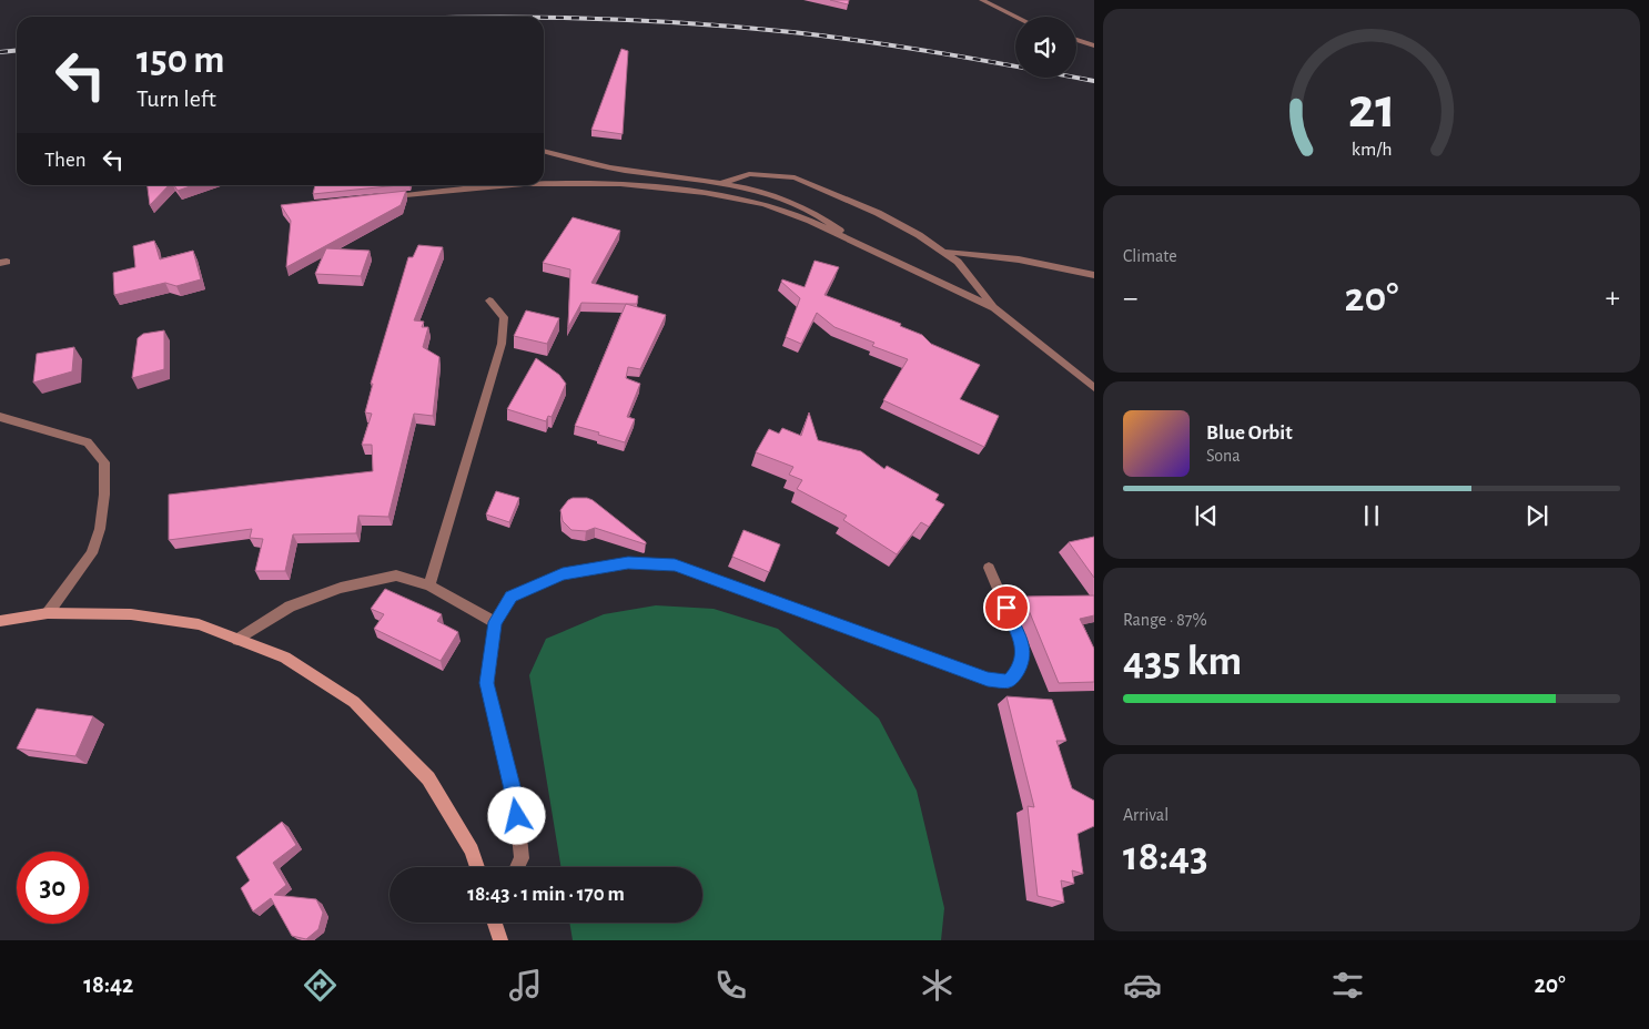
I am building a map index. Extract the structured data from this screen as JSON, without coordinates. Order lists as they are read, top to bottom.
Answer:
{
  "page": {
    "turn": ["150 m", "Turn left"],
    "then": "Then",
    "tile": [
      "Climate",
      ["Range · 87%", "435 km"],
      ["Arrival", "18:43"]
    ],
    "heat": ["−", "20°", "+"],
    "song": ["Blue Orbit", "Sona"],
    "limit": "30",
    "trip": "18:43 · 1 min · 170 m",
    "tabs": ["18:42", "20°"],
    "gauge": ["21", "km/h"]
  }
}
